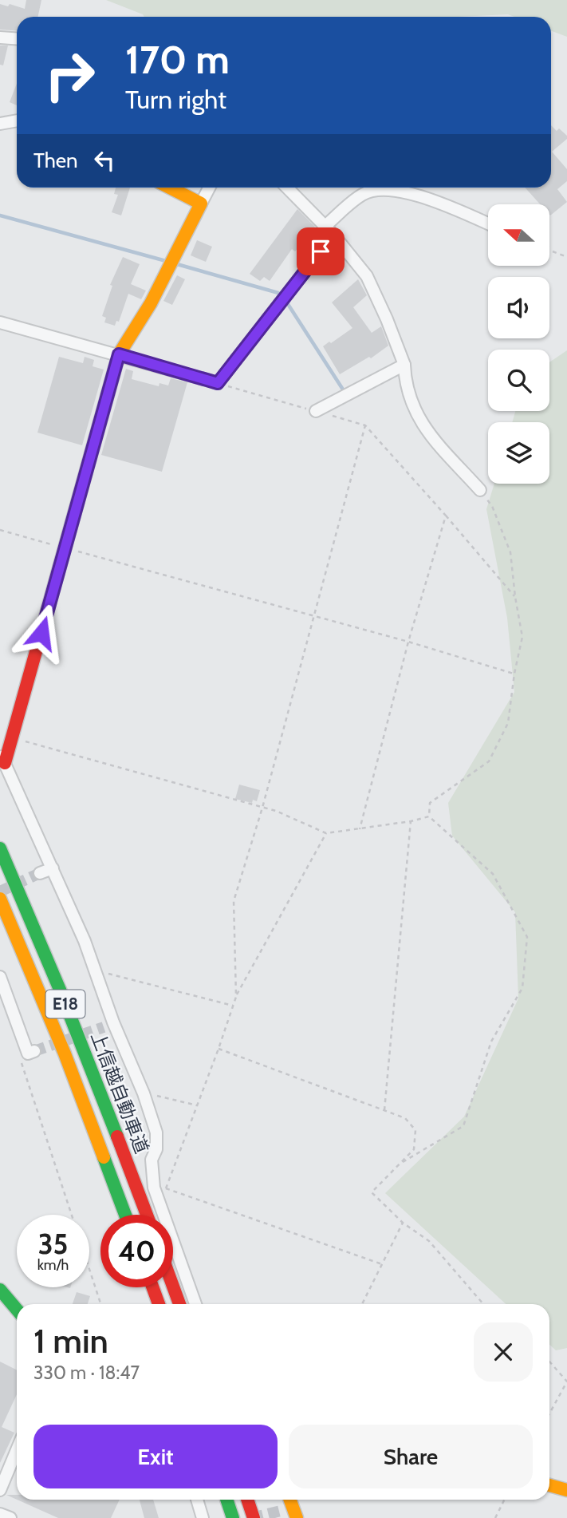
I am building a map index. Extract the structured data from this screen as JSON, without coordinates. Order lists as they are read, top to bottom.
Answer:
{
  "streets": {
    "main road": ["E18", "上信越自動車道"]
  },
  "north": "left",
  "page": {
    "turn": ["170 m", "Turn right"],
    "then": "Then",
    "speed": "35 km/h",
    "limit": "40",
    "heading": ["1 min", "330 m · 18:47"],
    "buttons": ["Exit", "Share"]
  }
}
